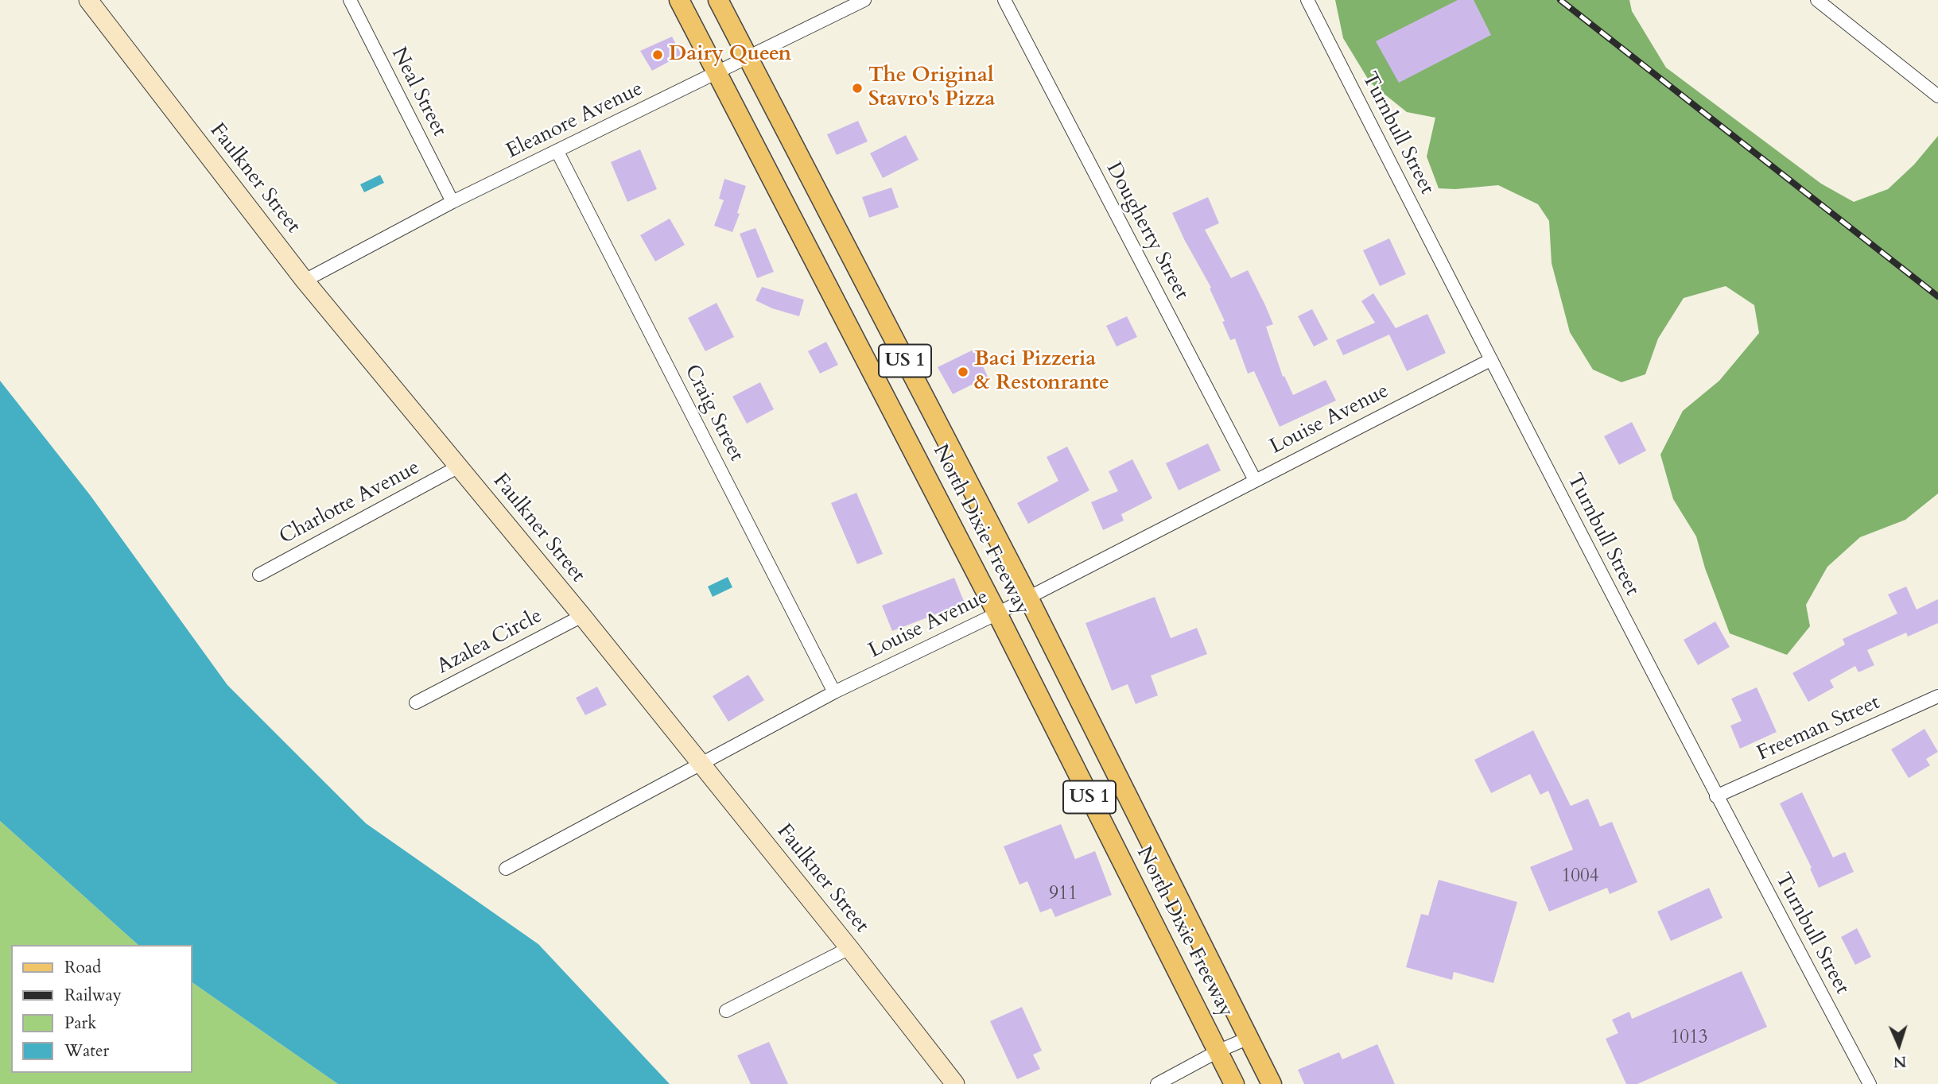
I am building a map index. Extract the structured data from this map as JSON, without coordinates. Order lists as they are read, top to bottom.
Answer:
{
  "streets": {
    "main road": ["US 1", "North Dixie Freeway"],
    "street": [
      "Neal Street",
      "Eleanore Avenue",
      "Turnbull Street",
      "Faulkner Street",
      "Dougherty Street",
      "Craig Street",
      "Louise Avenue",
      "Charlotte Avenue",
      "Azalea Circle",
      "Freeman Street"
    ]
  },
  "crossings": [
    ["Neal Street", "Eleanore Avenue"],
    ["Eleanore Avenue", "Faulkner Street"],
    ["Eleanore Avenue", "Craig Street"],
    ["Eleanore Avenue", "North Dixie Freeway"],
    ["Turnbull Street", "Louise Avenue"],
    ["Turnbull Street", "Freeman Street"],
    ["Faulkner Street", "Louise Avenue"],
    ["Faulkner Street", "Charlotte Avenue"],
    ["Faulkner Street", "Azalea Circle"],
    ["Dougherty Street", "Louise Avenue"],
    ["Craig Street", "Louise Avenue"],
    ["Louise Avenue", "North Dixie Freeway"]
  ],
  "places": ["Dairy Queen", "The Original Stavro's Pizza", "Baci Pizzeria & Restonrante"],
  "house_numbers": ["1004", "911", "1013"],
  "legend": [
    "Road",
    "Railway",
    "Park",
    "Water"
  ],
  "north": "bottom"
}
